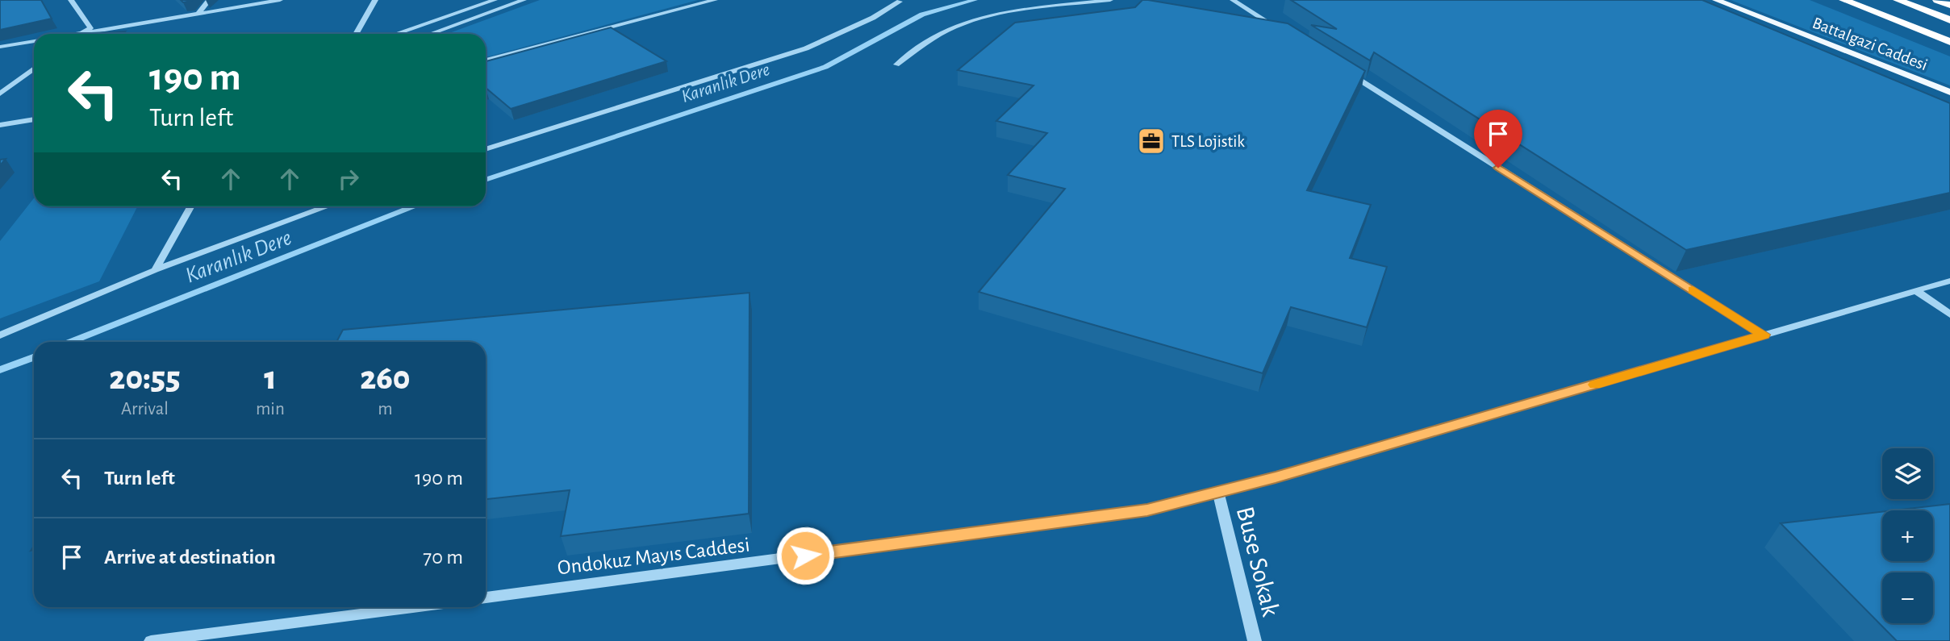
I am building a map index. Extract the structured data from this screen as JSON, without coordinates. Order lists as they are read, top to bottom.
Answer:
{
  "streets": {
    "main road": ["Battalgazi Caddesi"],
    "street": ["Ondokuz Mayıs Caddesi", "Buse Sokak"]
  },
  "crossings": [
    ["Ondokuz Mayıs Caddesi", "Buse Sokak"]
  ],
  "water": ["Karanlık Dere"],
  "places": {
    "office": ["TLS Lojistik"]
  },
  "page": {
    "turn": ["190 m", "Turn left"],
    "eta": [
      "20:55",
      "Arrival",
      "1",
      "min",
      "260",
      "m"
    ],
    "list": [
      {
        "name": "Turn left",
        "value": "190 m"
      },
      {
        "name": "Arrive at destination",
        "value": "70 m"
      }
    ],
    "map_buttons": ["+", "−"]
  }
}
